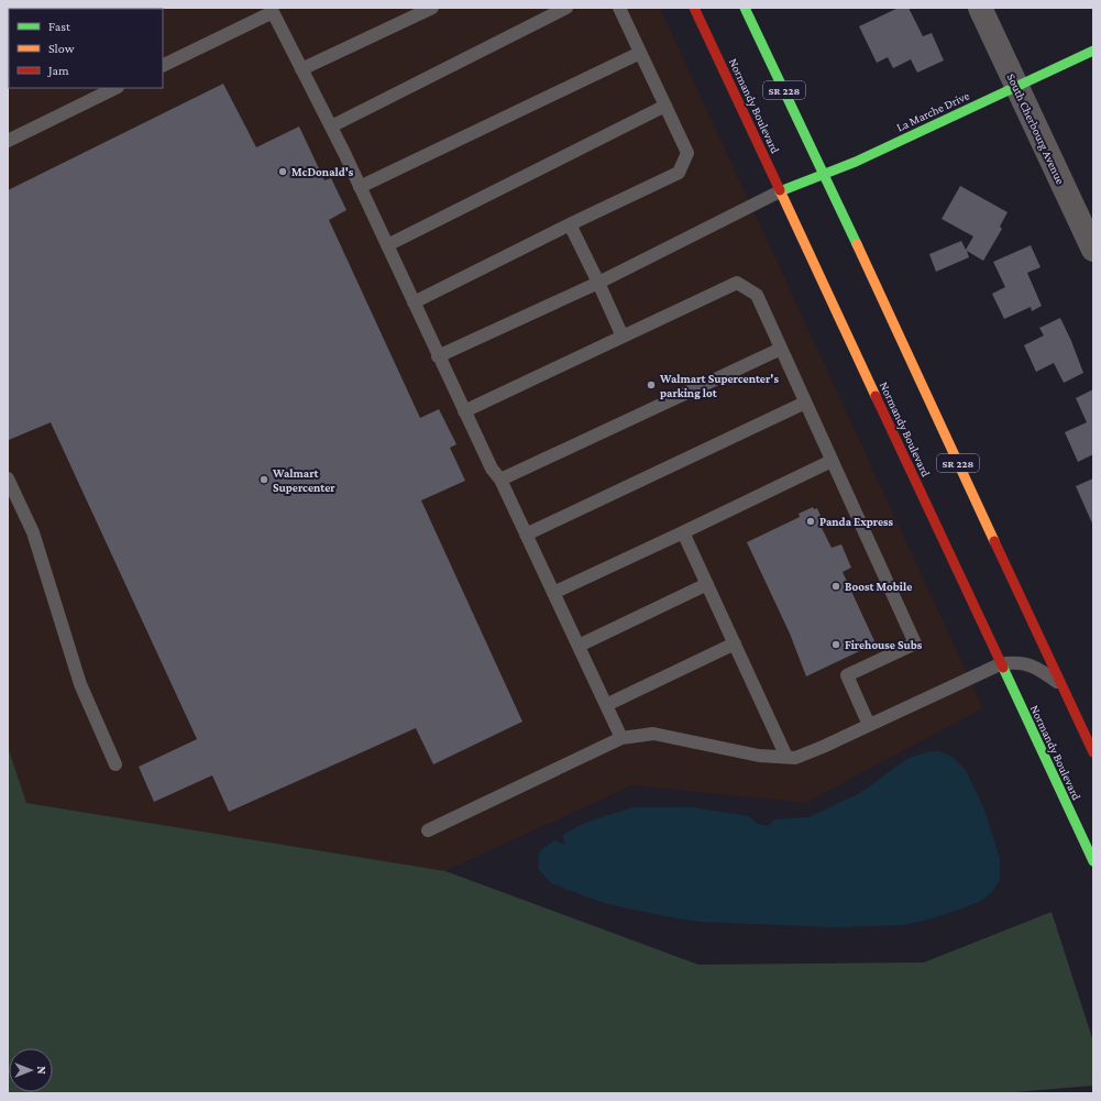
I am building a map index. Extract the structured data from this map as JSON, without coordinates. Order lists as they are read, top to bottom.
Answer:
{
  "streets": {
    "main road": ["SR 228", "Normandy Boulevard", "La Marche Drive"],
    "street": ["South Cherbourg Avenue"]
  },
  "crossings": [
    ["SR 228", "La Marche Drive"],
    ["Normandy Boulevard", "La Marche Drive"],
    ["La Marche Drive", "South Cherbourg Avenue"]
  ],
  "places": [
    "McDonald's",
    "Walmart Supercenter's parking lot",
    "Walmart Supercenter",
    "Panda Express",
    "Boost Mobile",
    "Firehouse Subs"
  ],
  "legend": ["Fast", "Slow", "Jam"],
  "north": "right"
}
